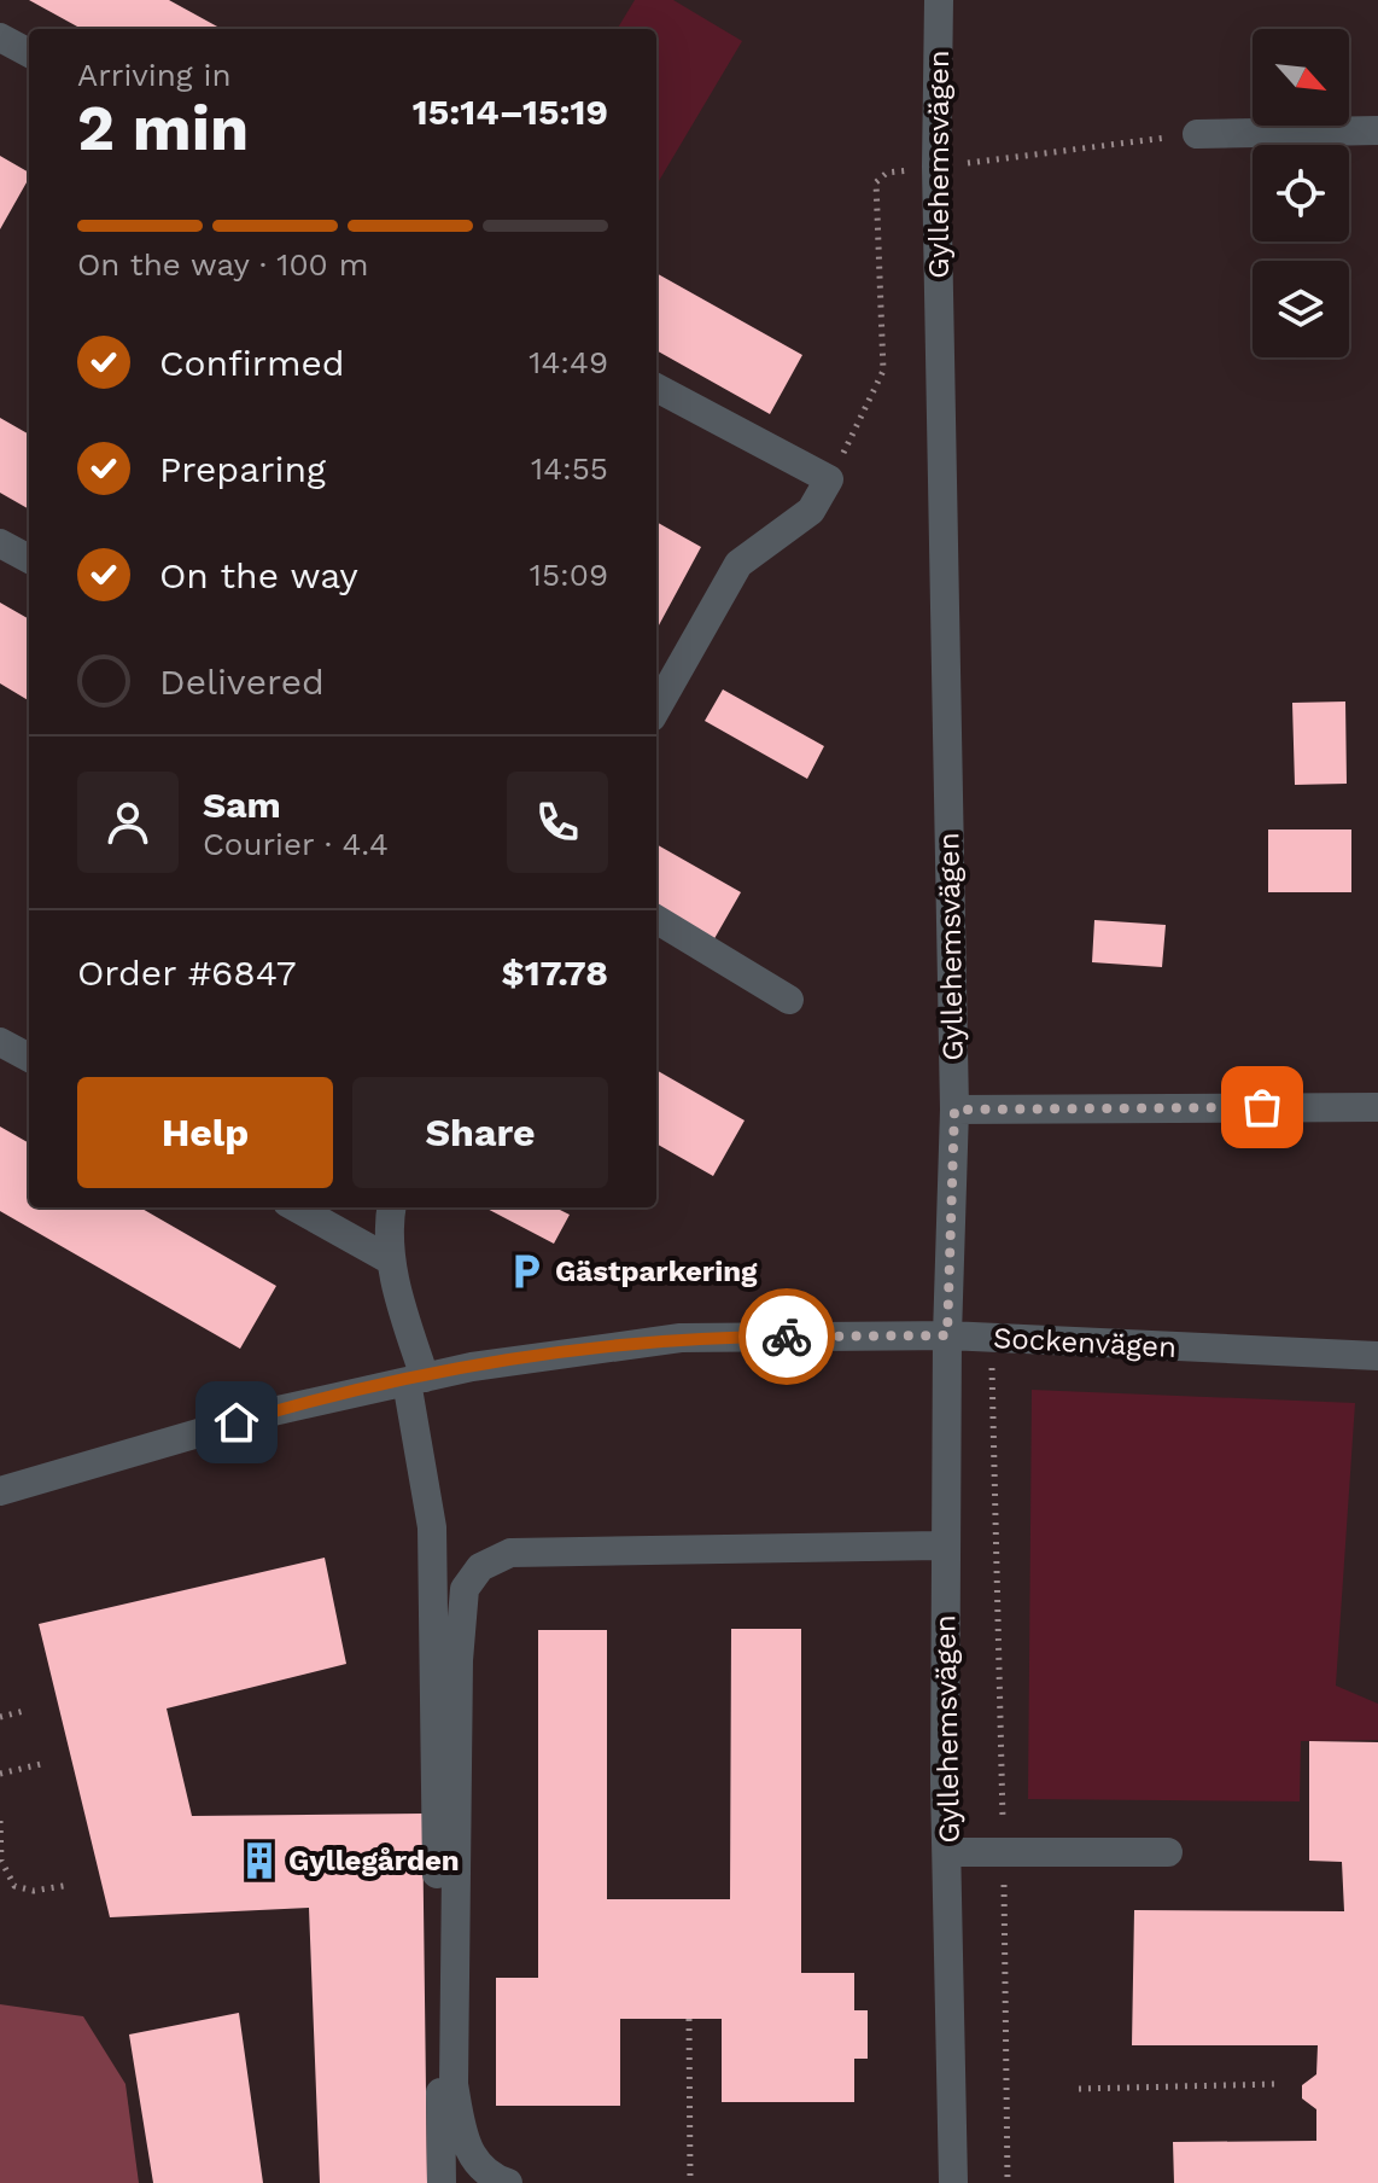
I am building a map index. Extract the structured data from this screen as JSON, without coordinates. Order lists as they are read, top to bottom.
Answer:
{
  "streets": {
    "street": ["Gyllehemsvägen", "Sockenvägen"]
  },
  "crossings": [
    ["Gyllehemsvägen", "Sockenvägen"]
  ],
  "places": {
    "parking": ["Gästparkering"],
    "building": ["Gyllegården"]
  },
  "north": "bottom right",
  "page": {
    "heading": ["2 min", "Arriving in", "15:14–15:19"],
    "panel": [
      "Sam",
      "Courier · 4.4",
      "Order #6847",
      "$17.78"
    ],
    "bar": "On the way · 100 m",
    "list": [
      ["Confirmed", "14:49"],
      ["Preparing", "14:55"],
      ["On the way", "15:09"],
      "Delivered"
    ],
    "buttons": ["Help", "Share"]
  }
}
